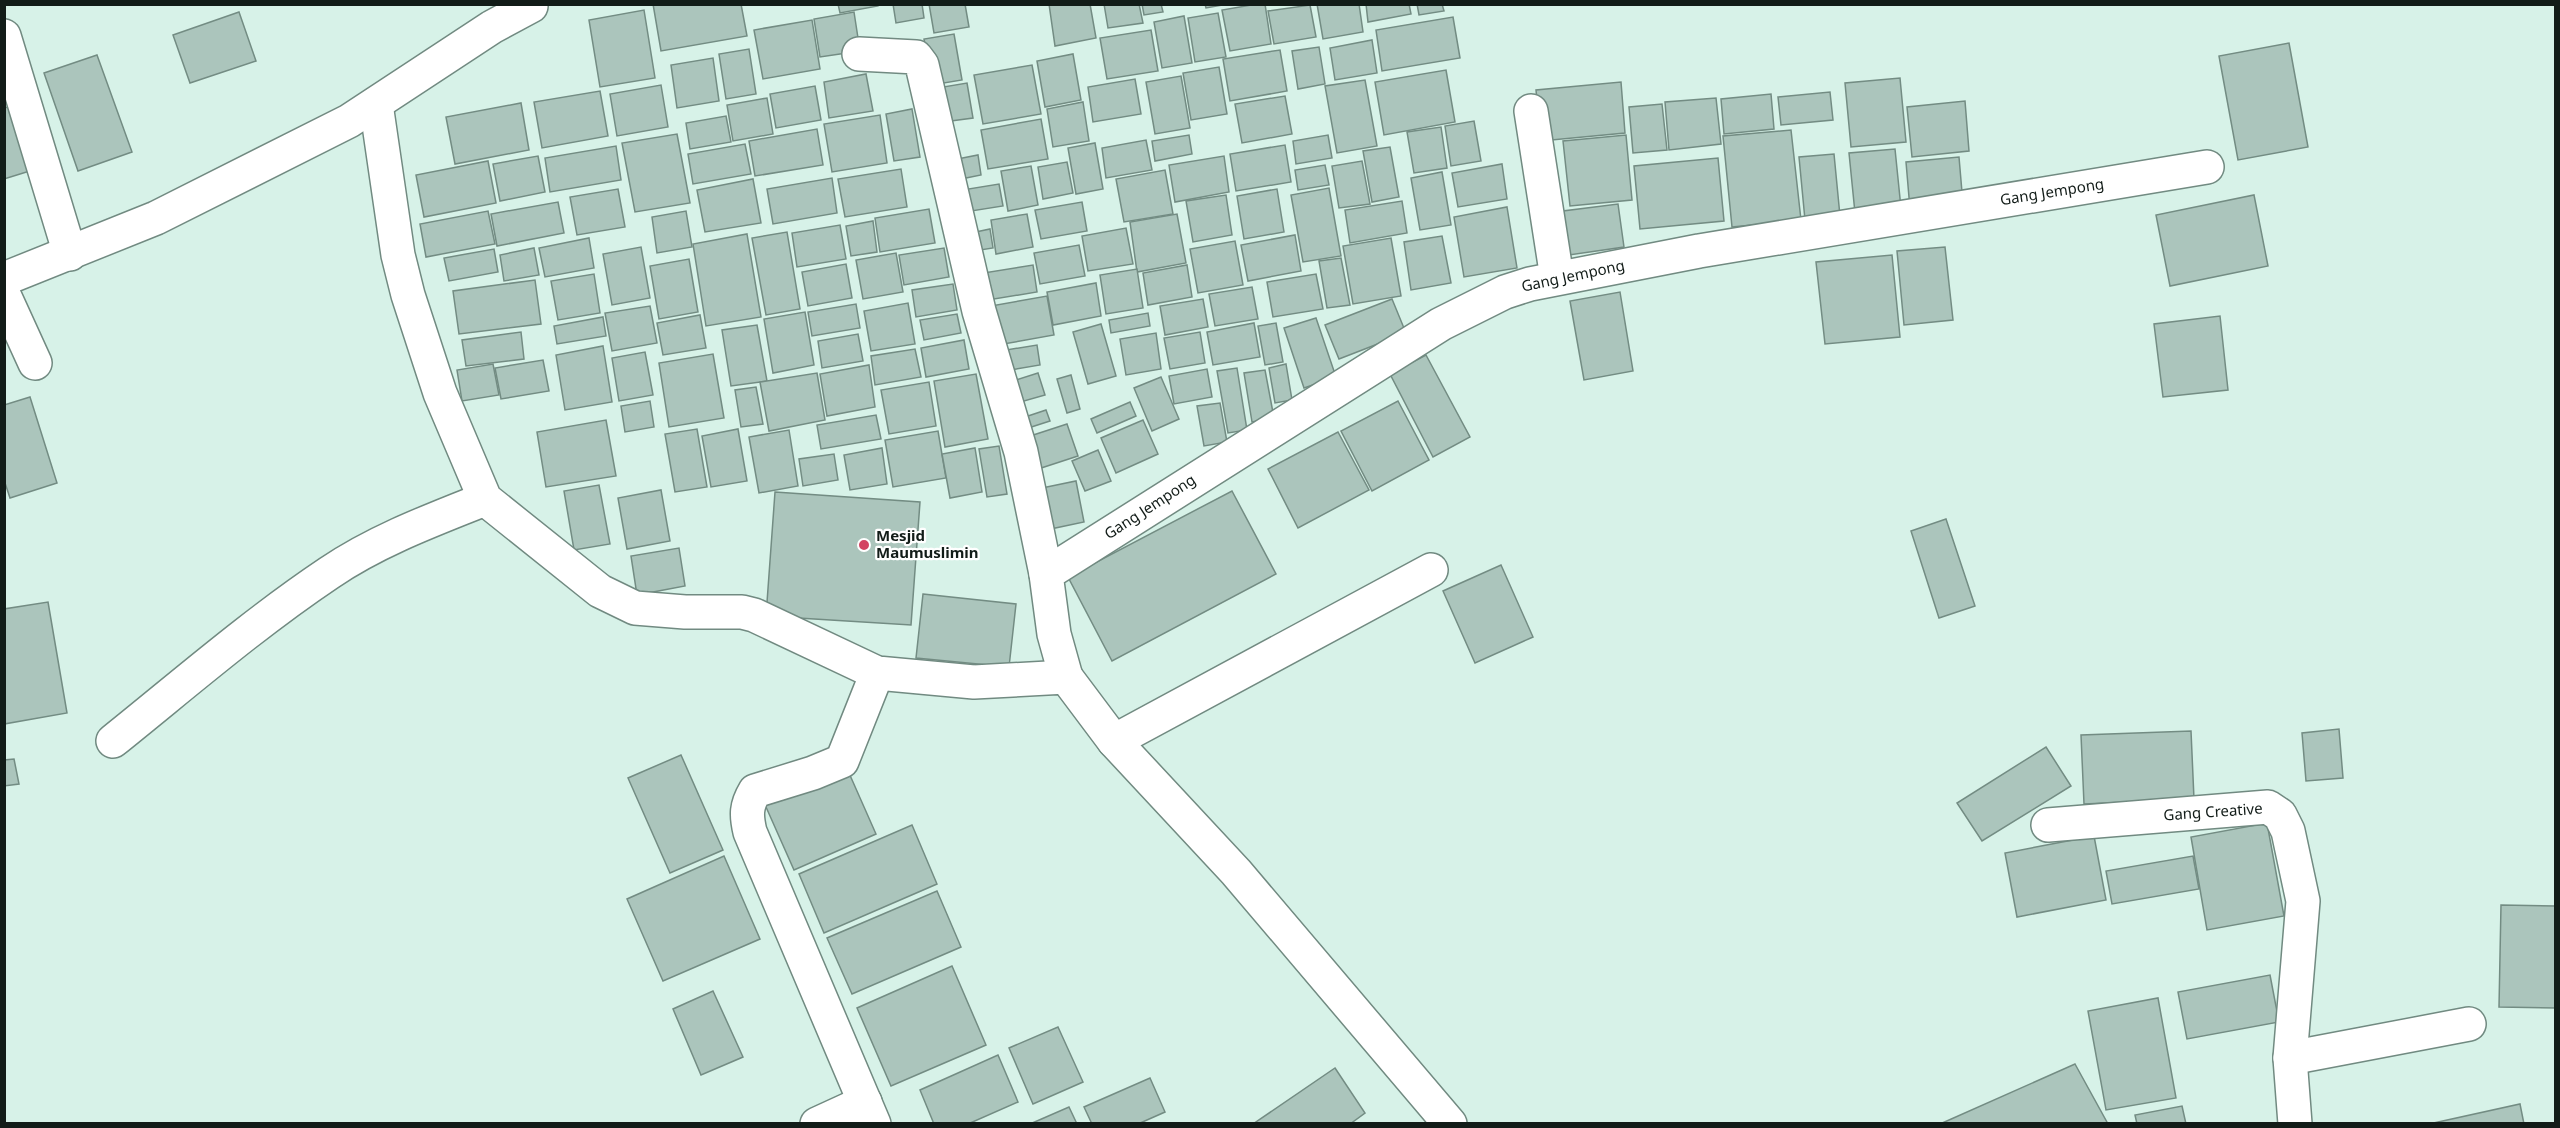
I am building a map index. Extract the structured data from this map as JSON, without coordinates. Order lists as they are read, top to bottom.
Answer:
{
  "streets": {
    "street": ["Gang Jempong", "Gang Creative"]
  },
  "places": ["Mesjid Maumuslimin"]
}
